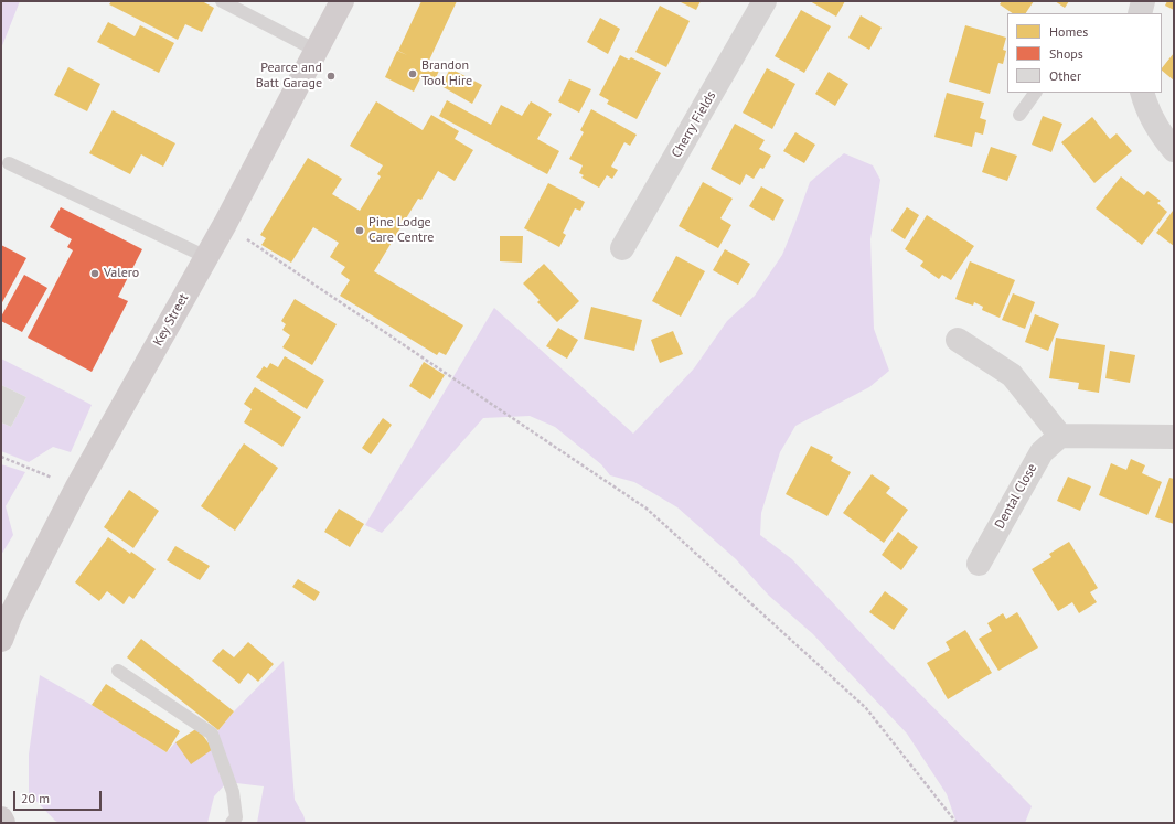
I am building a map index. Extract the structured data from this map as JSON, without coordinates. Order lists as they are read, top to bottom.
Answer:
{
  "streets": {
    "main road": ["Key Street"],
    "street": ["Cherry Fields", "Dental Close"]
  },
  "places": [
    "Brandon Tool Hire",
    "Pearce and Batt Garage",
    "Pine Lodge Care Centre",
    "Valero"
  ],
  "legend": ["Homes", "Shops", "Other"],
  "scale_bar": "20 m"
}
